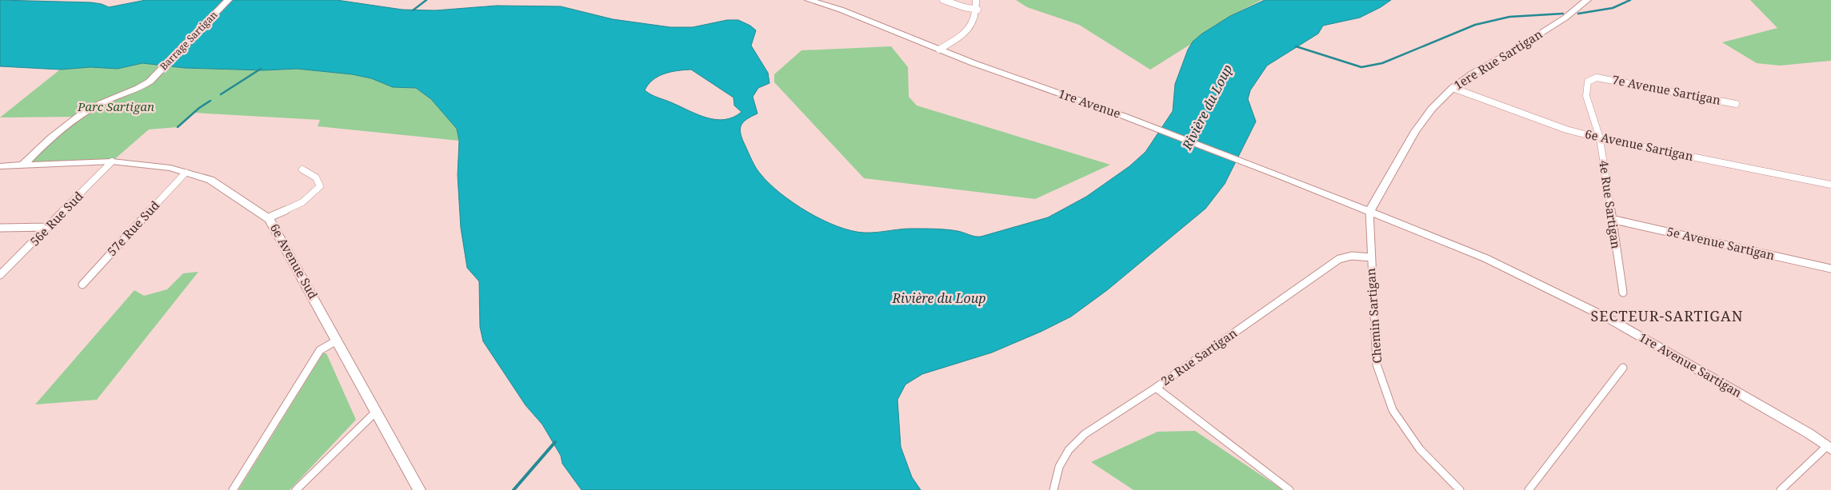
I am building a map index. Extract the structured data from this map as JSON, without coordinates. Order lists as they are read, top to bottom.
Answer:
{
  "streets": {
    "main road": [
      "Barrage Sartigan",
      "1ere Rue Sartigan",
      "1re Avenue",
      "6e Avenue Sud",
      "1re Avenue Sartigan"
    ],
    "street": [
      "7e Avenue Sartigan",
      "6e Avenue Sartigan",
      "4e Rue Sartigan",
      "56e Rue Sud",
      "57e Rue Sud",
      "5e Avenue Sartigan",
      "Chemin Sartigan",
      "2e Rue Sartigan"
    ]
  },
  "crossings": [
    ["Barrage Sartigan", "6e Avenue Sud"],
    ["1ere Rue Sartigan", "1re Avenue"],
    ["1ere Rue Sartigan", "6e Avenue Sartigan"],
    ["1ere Rue Sartigan", "Chemin Sartigan"],
    ["1ere Rue Sartigan", "1re Avenue Sartigan"],
    ["7e Avenue Sartigan", "4e Rue Sartigan"],
    ["1re Avenue", "Chemin Sartigan"],
    ["1re Avenue", "1re Avenue Sartigan"],
    ["6e Avenue Sartigan", "4e Rue Sartigan"],
    ["4e Rue Sartigan", "5e Avenue Sartigan"],
    ["56e Rue Sud", "6e Avenue Sud"],
    ["57e Rue Sud", "6e Avenue Sud"],
    ["Chemin Sartigan", "2e Rue Sartigan"],
    ["Chemin Sartigan", "1re Avenue Sartigan"]
  ],
  "districts": ["SECTEUR-SARTIGAN"],
  "water": ["Rivière du Loup"],
  "parks": ["Parc Sartigan"]
}
